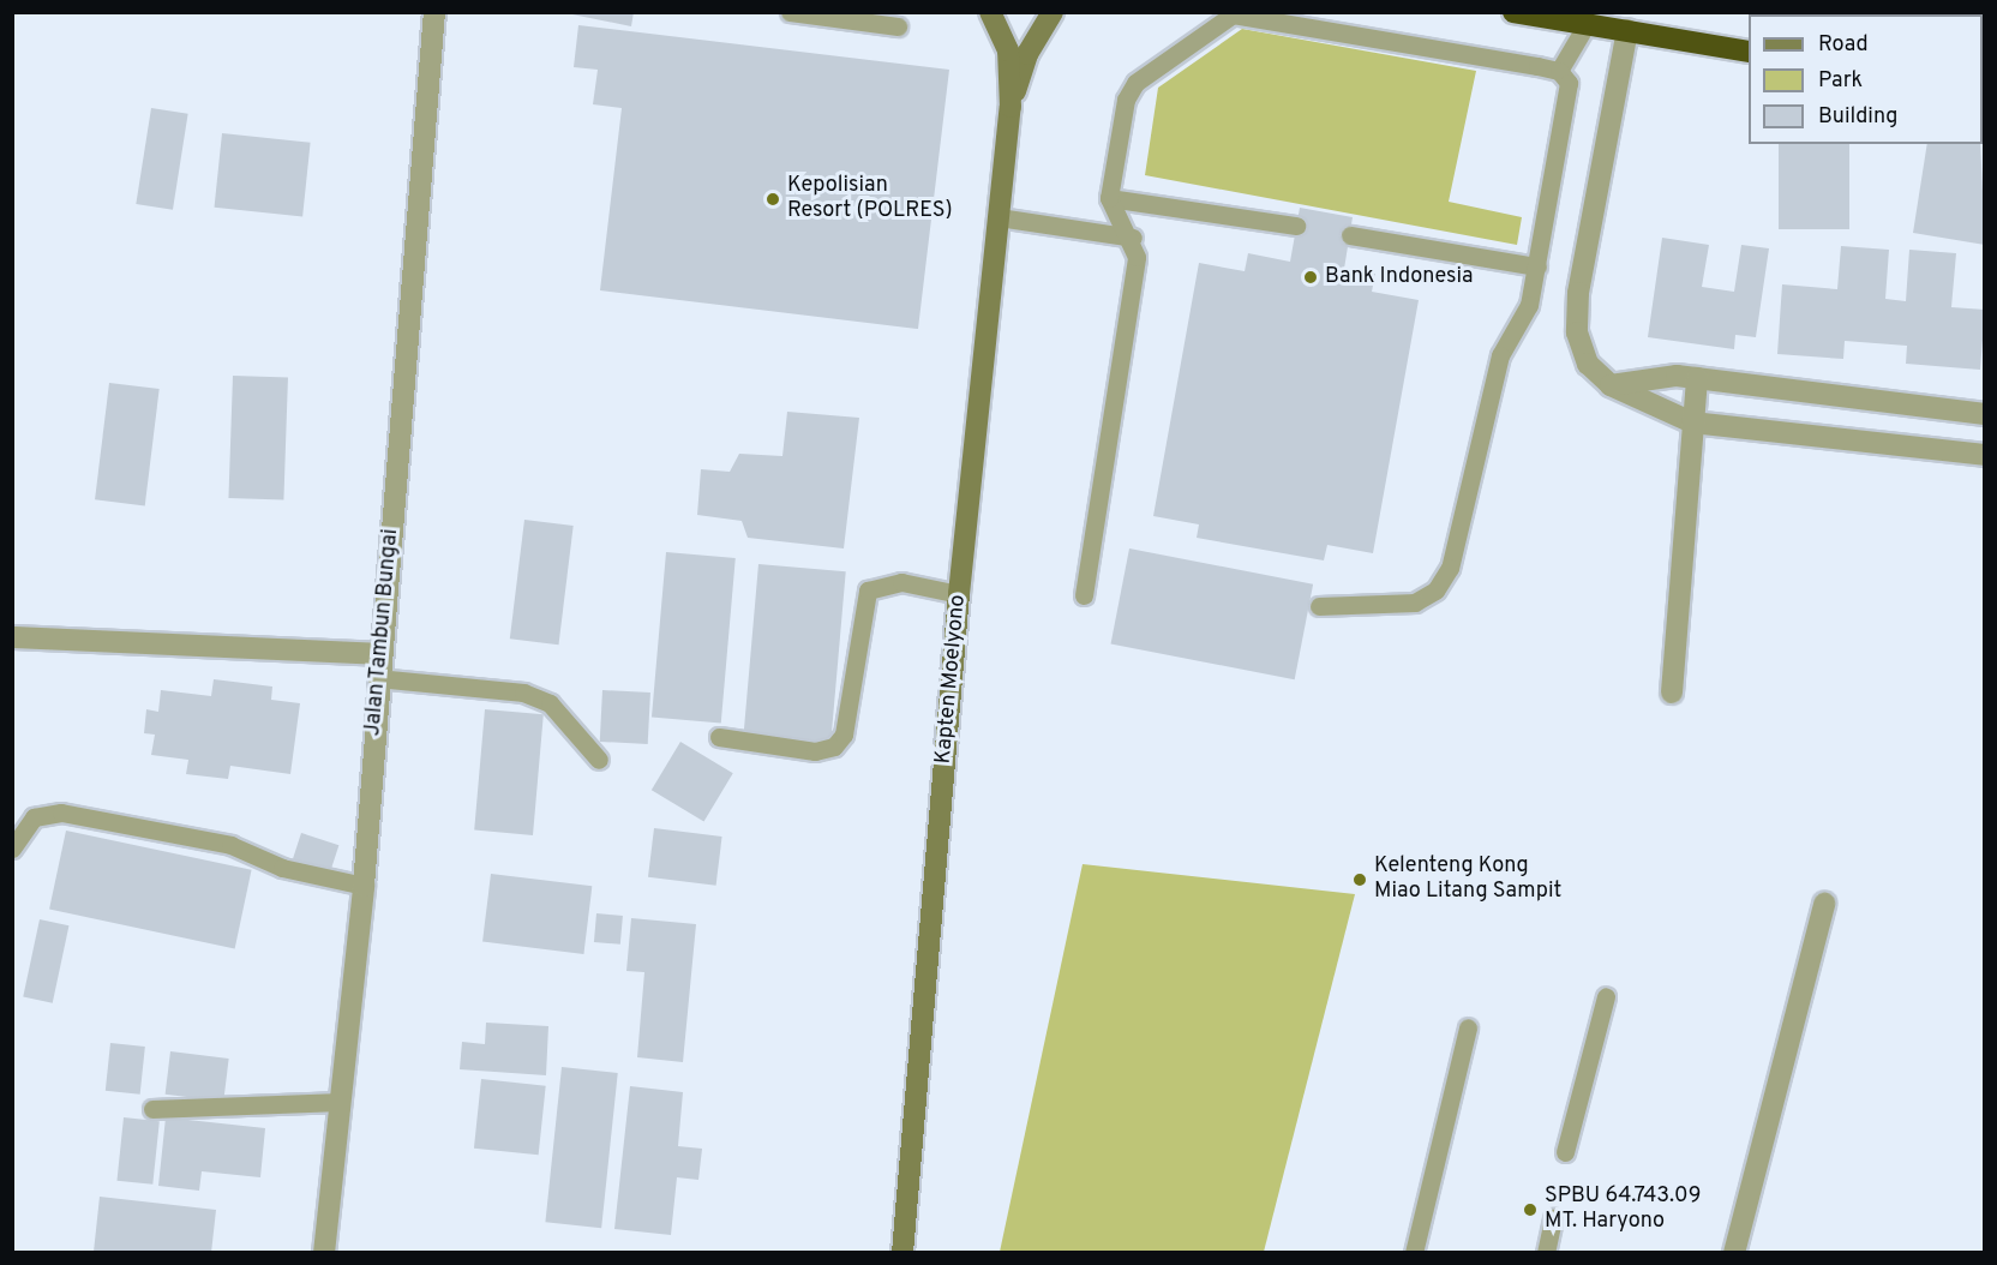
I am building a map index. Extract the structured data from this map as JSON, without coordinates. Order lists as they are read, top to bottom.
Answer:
{
  "streets": {
    "street": ["Jalan Tambun Bungai", "Kapten Moelyono"]
  },
  "places": [
    "Kepolisian Resort (POLRES)",
    "Bank Indonesia",
    "Kelenteng Kong Miao Litang Sampit",
    "SPBU 64.743.09 MT. Haryono"
  ],
  "legend": ["Road", "Park", "Building"]
}
